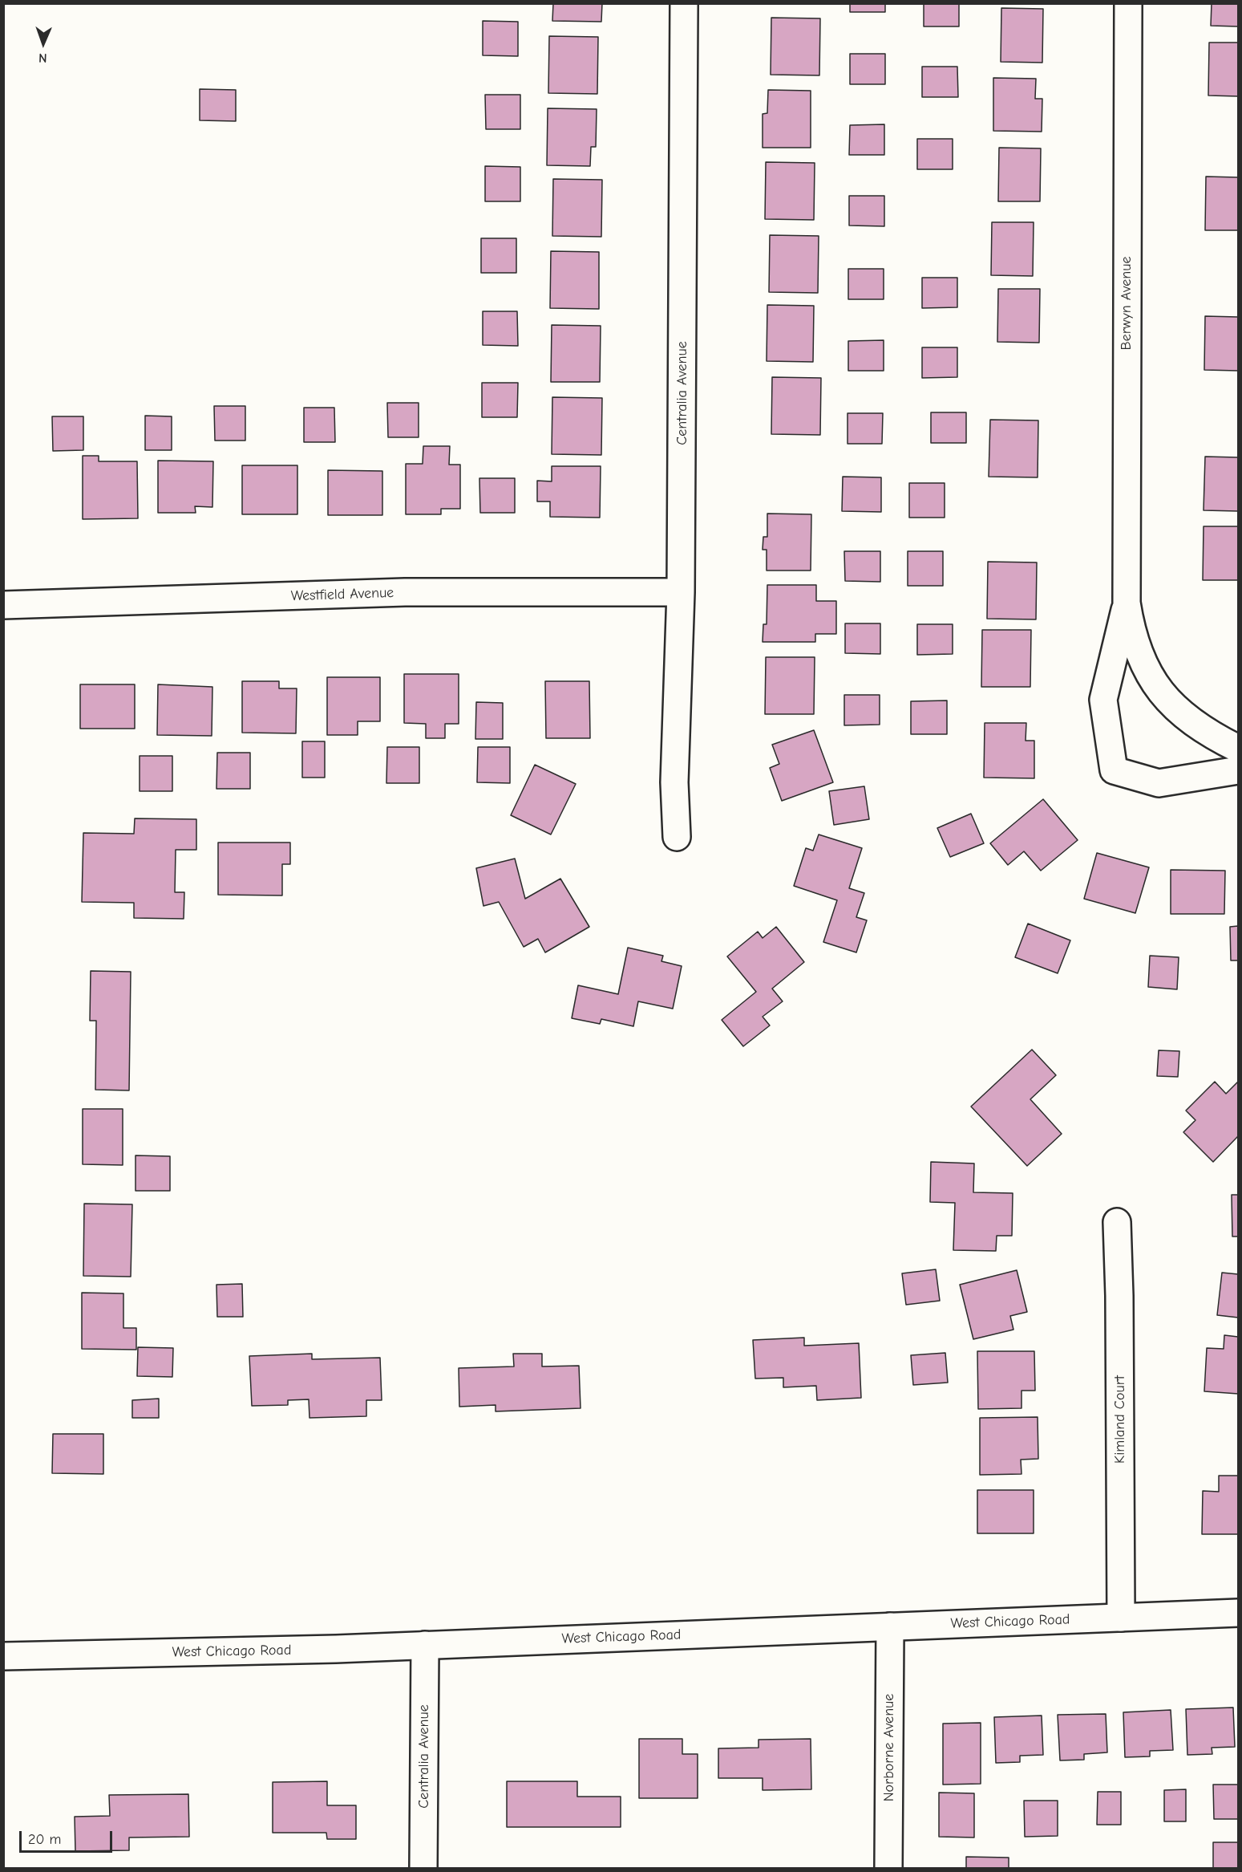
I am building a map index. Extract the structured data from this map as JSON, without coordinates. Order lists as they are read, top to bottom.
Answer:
{
  "streets": {
    "street": [
      "Berwyn Avenue",
      "Centralia Avenue",
      "Westfield Avenue",
      "Kimland Court",
      "West Chicago Road",
      "Norborne Avenue"
    ]
  },
  "crossings": [
    ["Centralia Avenue", "Westfield Avenue"],
    ["Centralia Avenue", "West Chicago Road"],
    ["Kimland Court", "West Chicago Road"],
    ["West Chicago Road", "Norborne Avenue"]
  ],
  "scale_bar": "20 m",
  "north": "bottom"
}
